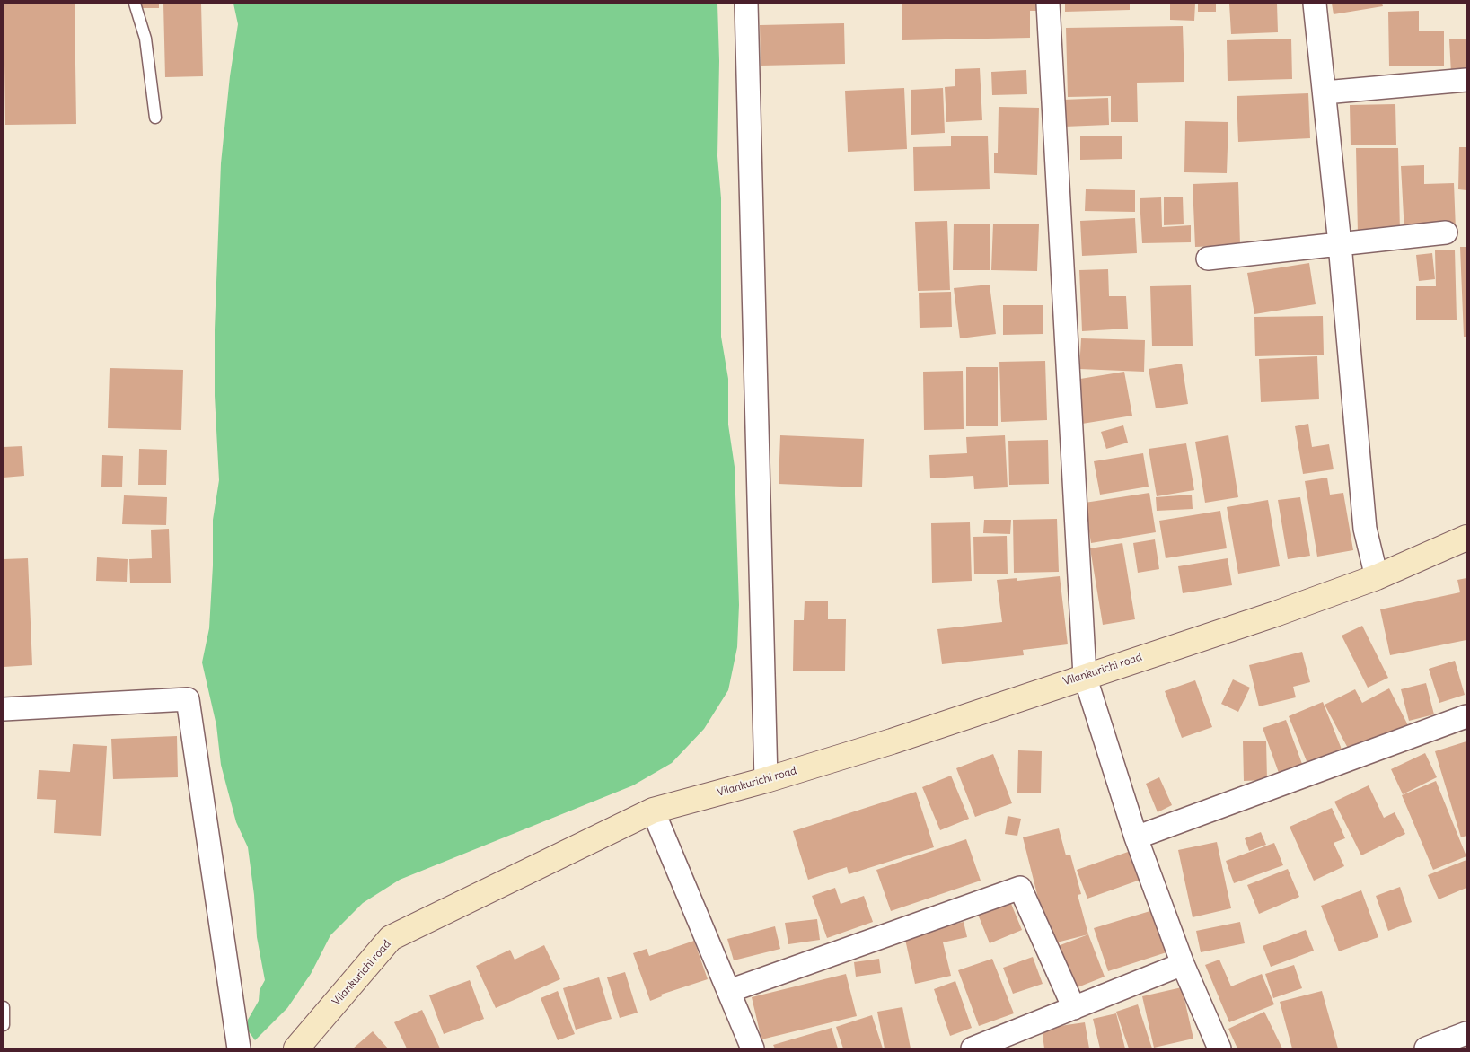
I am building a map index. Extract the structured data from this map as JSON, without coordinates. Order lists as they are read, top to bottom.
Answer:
{
  "streets": {
    "main road": ["Vilankurichi road"]
  }
}
